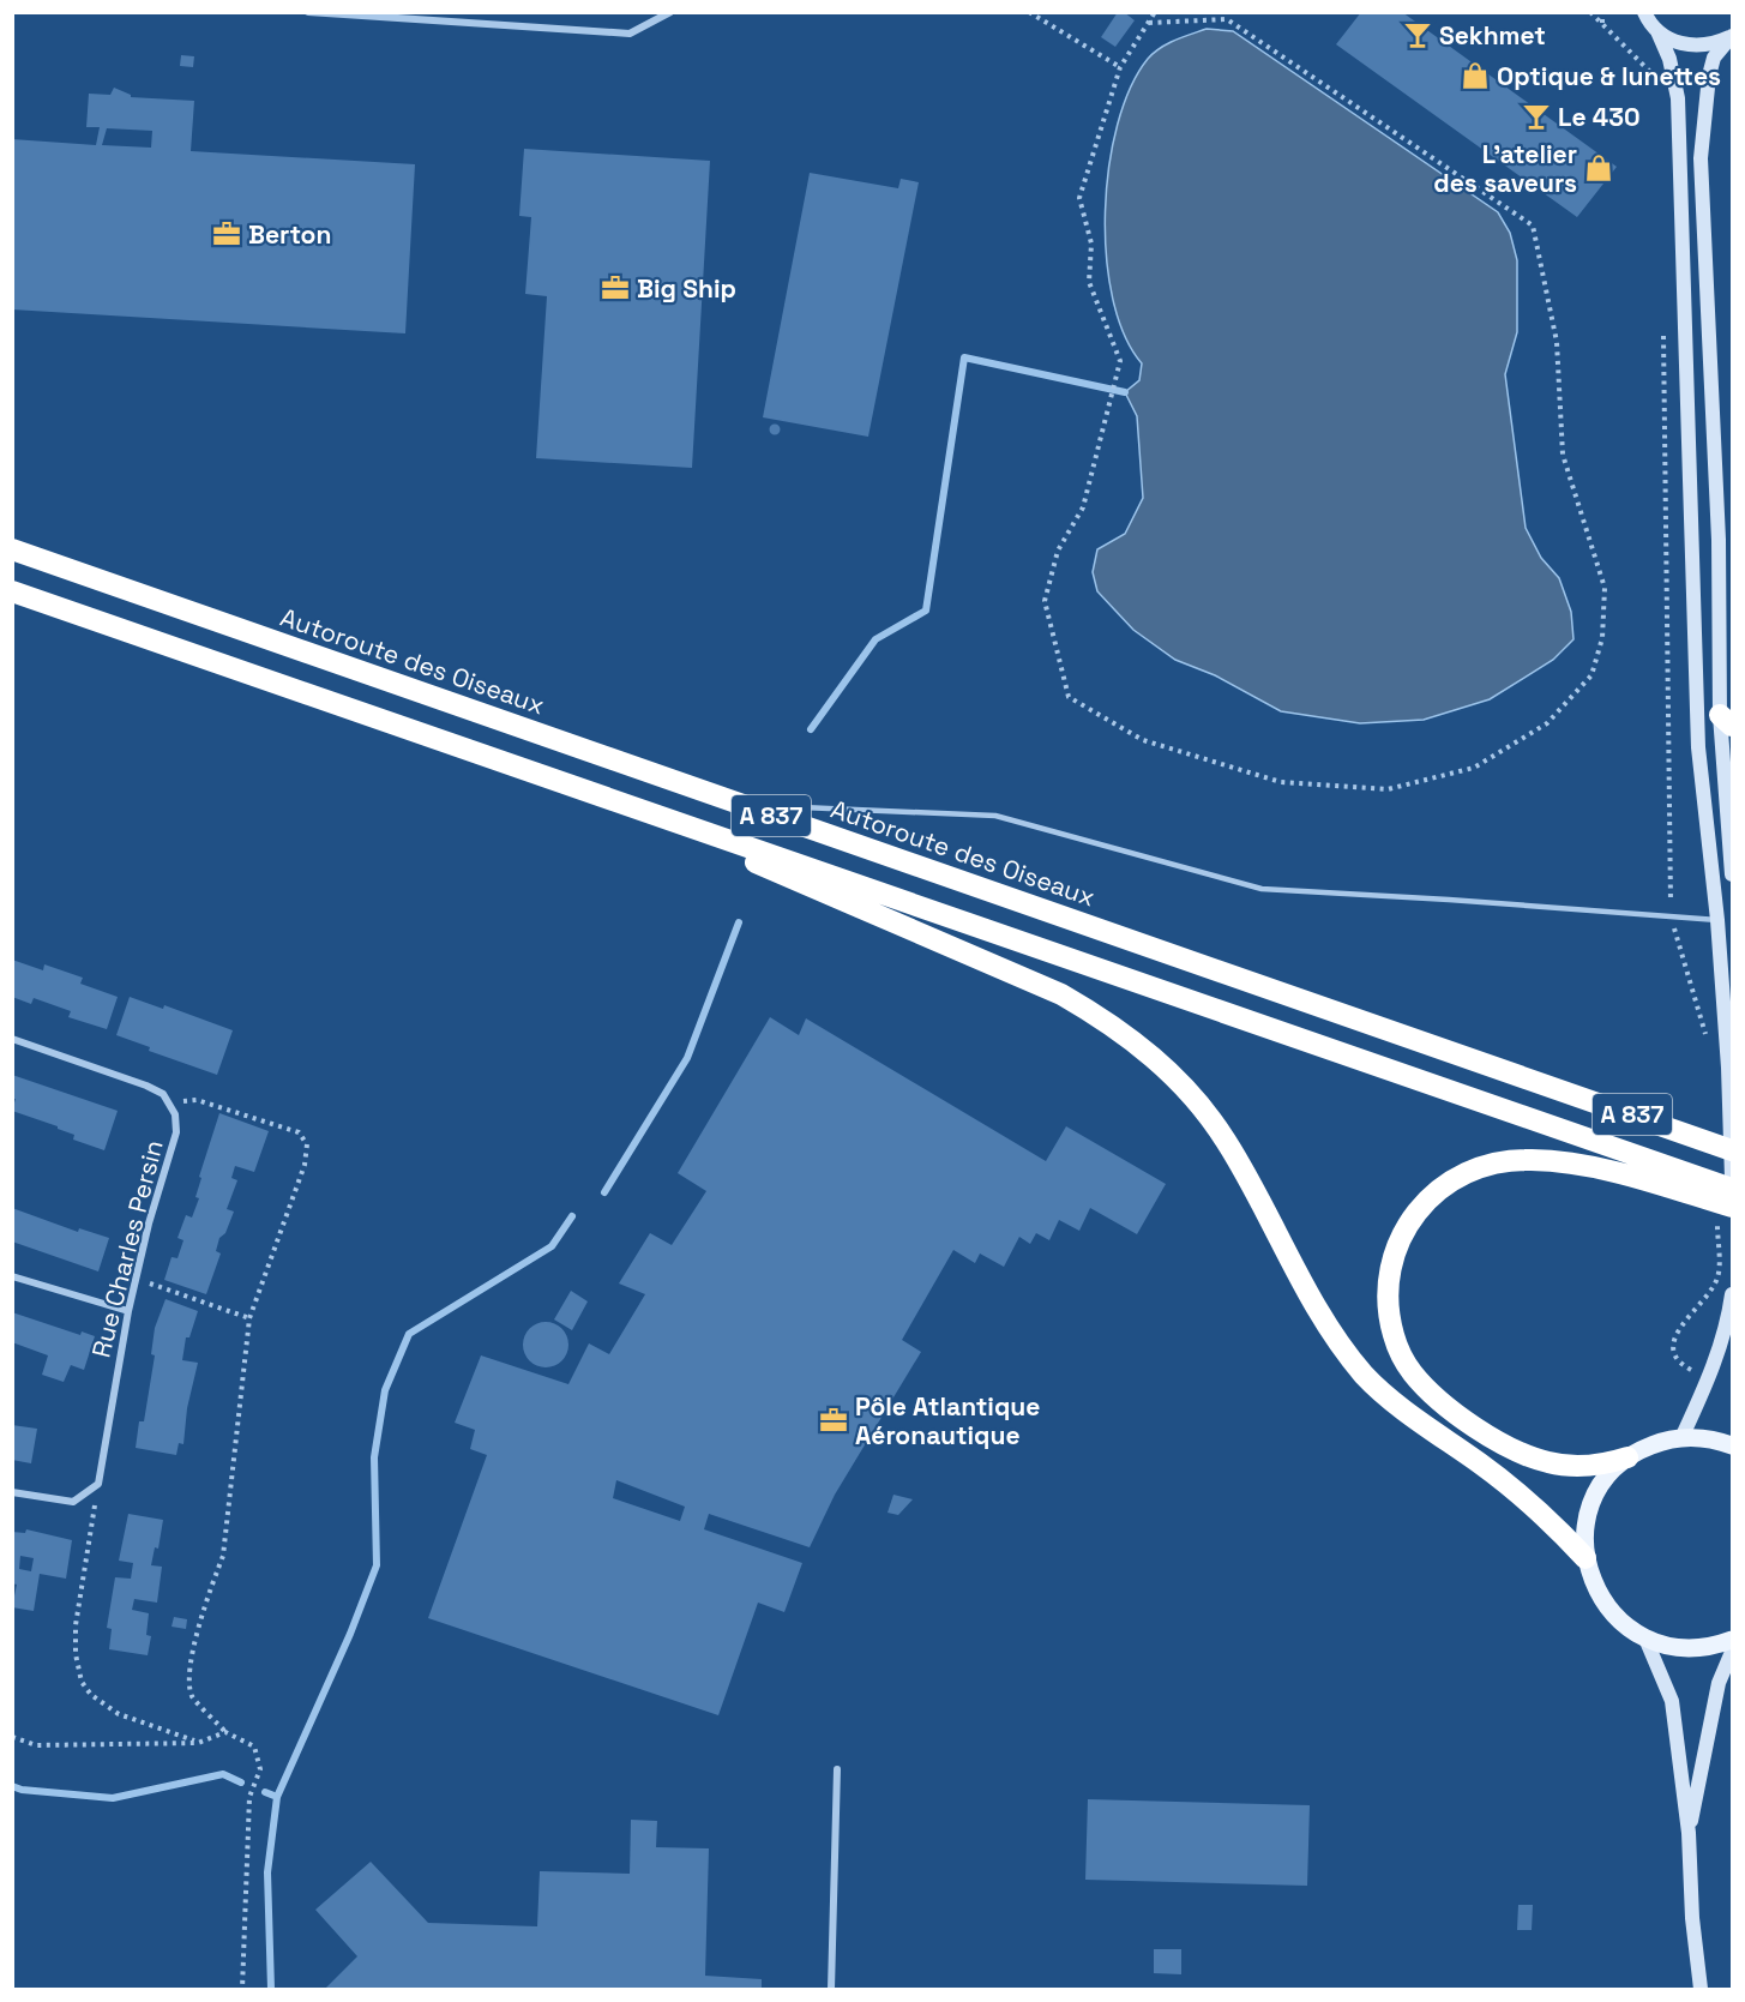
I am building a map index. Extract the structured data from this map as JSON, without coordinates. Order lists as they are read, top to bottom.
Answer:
{
  "streets": {
    "highway": ["Autoroute des Oiseaux", "A 837"],
    "street": ["Rue Charles Persin"]
  },
  "places": {
    "bar": ["Sekhmet", "Le 430"],
    "shop": ["Optique & lunettes", "L'atelier des saveurs"],
    "office": ["Berton", "Big Ship", "Pôle Atlantique Aéronautique"]
  }
}
